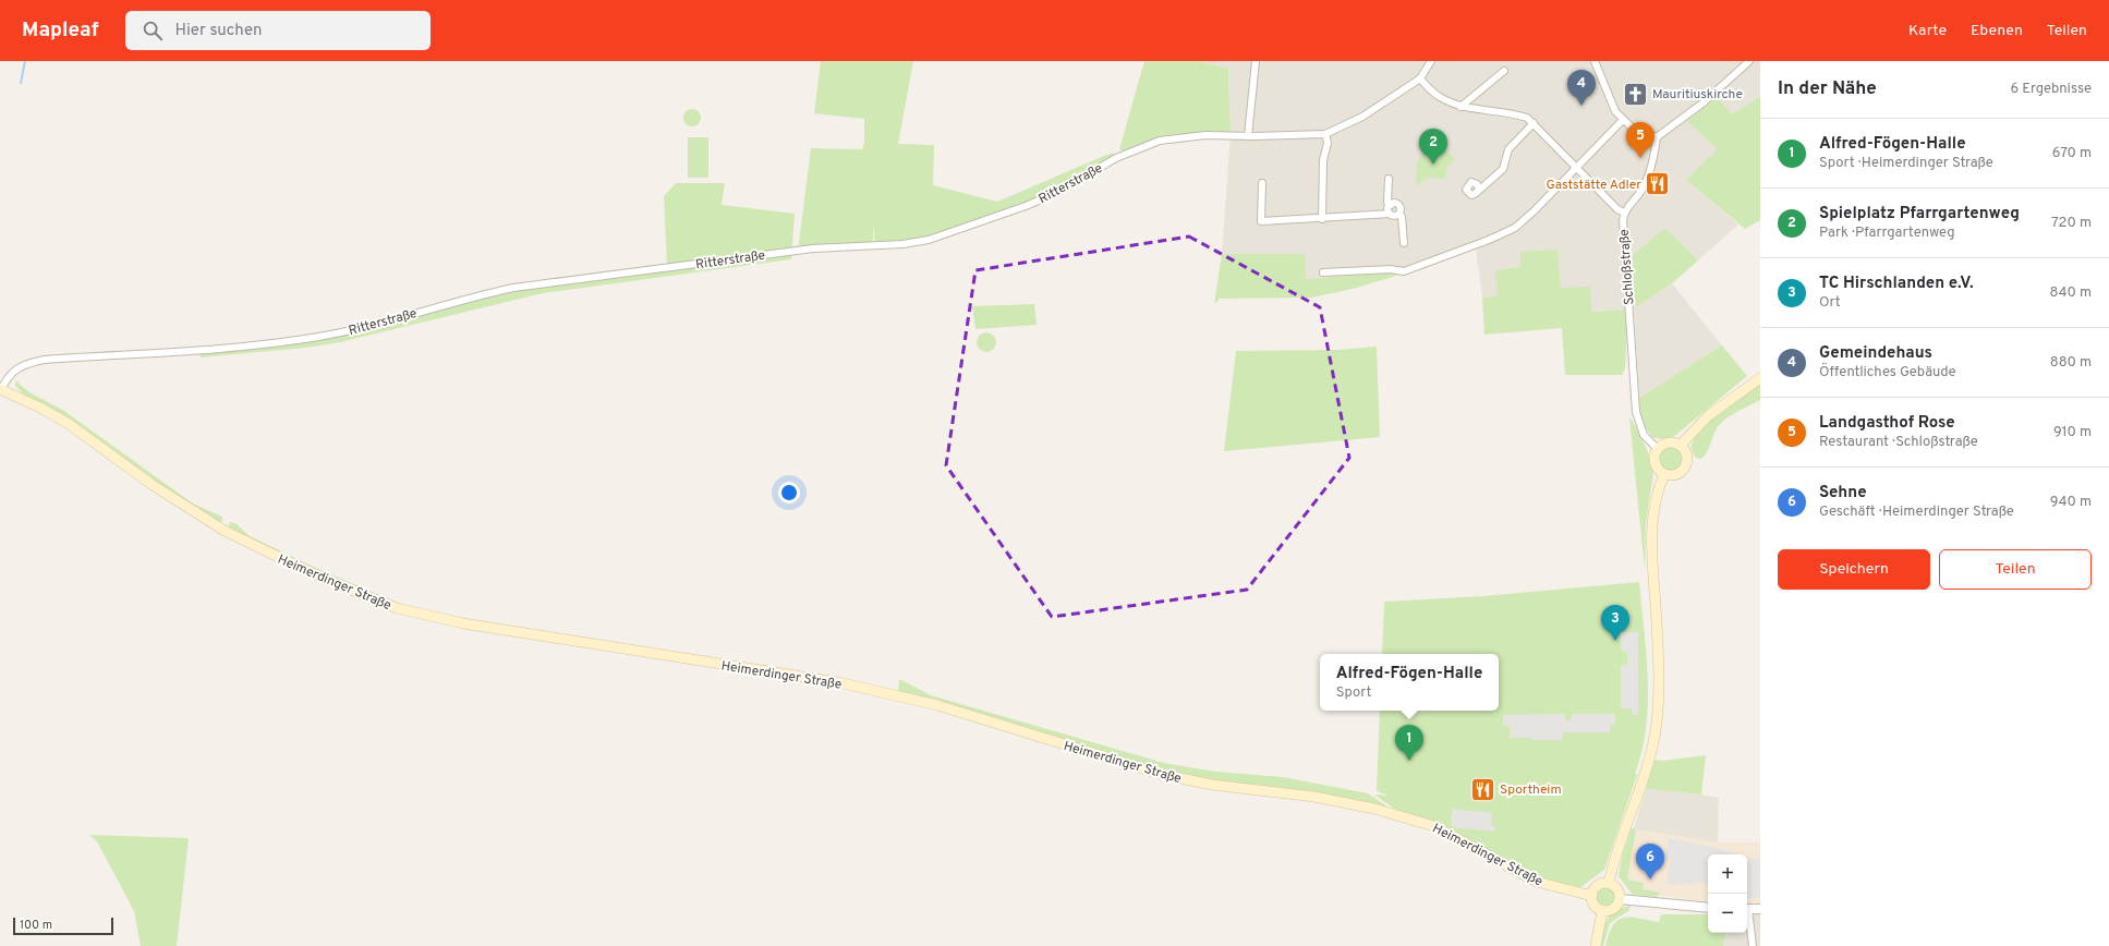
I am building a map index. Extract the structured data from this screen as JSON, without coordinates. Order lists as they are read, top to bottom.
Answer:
{
  "streets": {
    "main road": ["Heimerdinger Straße"],
    "street": ["Ritterstraße", "Schloßstraße"]
  },
  "crossings": [
    ["Ritterstraße", "Heimerdinger Straße"]
  ],
  "places": {
    "church": ["Mauritiuskirche"],
    "restaurant": ["Gaststätte Adler", "Sportheim"]
  },
  "scale_bar": "100 m",
  "page": {
    "header": "Mapleaf",
    "search": "Hier suchen",
    "nav": ["Karte", "Ebenen", "Teilen"],
    "heading": ["In der Nähe", "6 Ergebnisse"],
    "pins": [
      "4",
      "5",
      "2",
      "3",
      "1",
      "6"
    ],
    "list": [
      {
        "mark": "1",
        "name": "Alfred-Fögen-Halle",
        "note": "Sport · Heimerdinger Straße",
        "value": "670 m"
      },
      {
        "mark": "2",
        "name": "Spielplatz Pfarrgartenweg",
        "note": "Park · Pfarrgartenweg",
        "value": "720 m"
      },
      {
        "mark": "3",
        "name": "TC Hirschlanden e.V.",
        "note": "Ort",
        "value": "840 m"
      },
      {
        "mark": "4",
        "name": "Gemeindehaus",
        "note": "Öffentliches Gebäude",
        "value": "880 m"
      },
      {
        "mark": "5",
        "name": "Landgasthof Rose",
        "note": "Restaurant · Schloßstraße",
        "value": "910 m"
      },
      {
        "mark": "6",
        "name": "Sehne",
        "note": "Geschäft · Heimerdinger Straße",
        "value": "940 m"
      }
    ],
    "buttons": ["Speichern", "Teilen"],
    "popup": ["Alfred-Fögen-Halle", "Sport"],
    "map_buttons": ["+", "−"],
    "scale": "100 m"
  }
}
